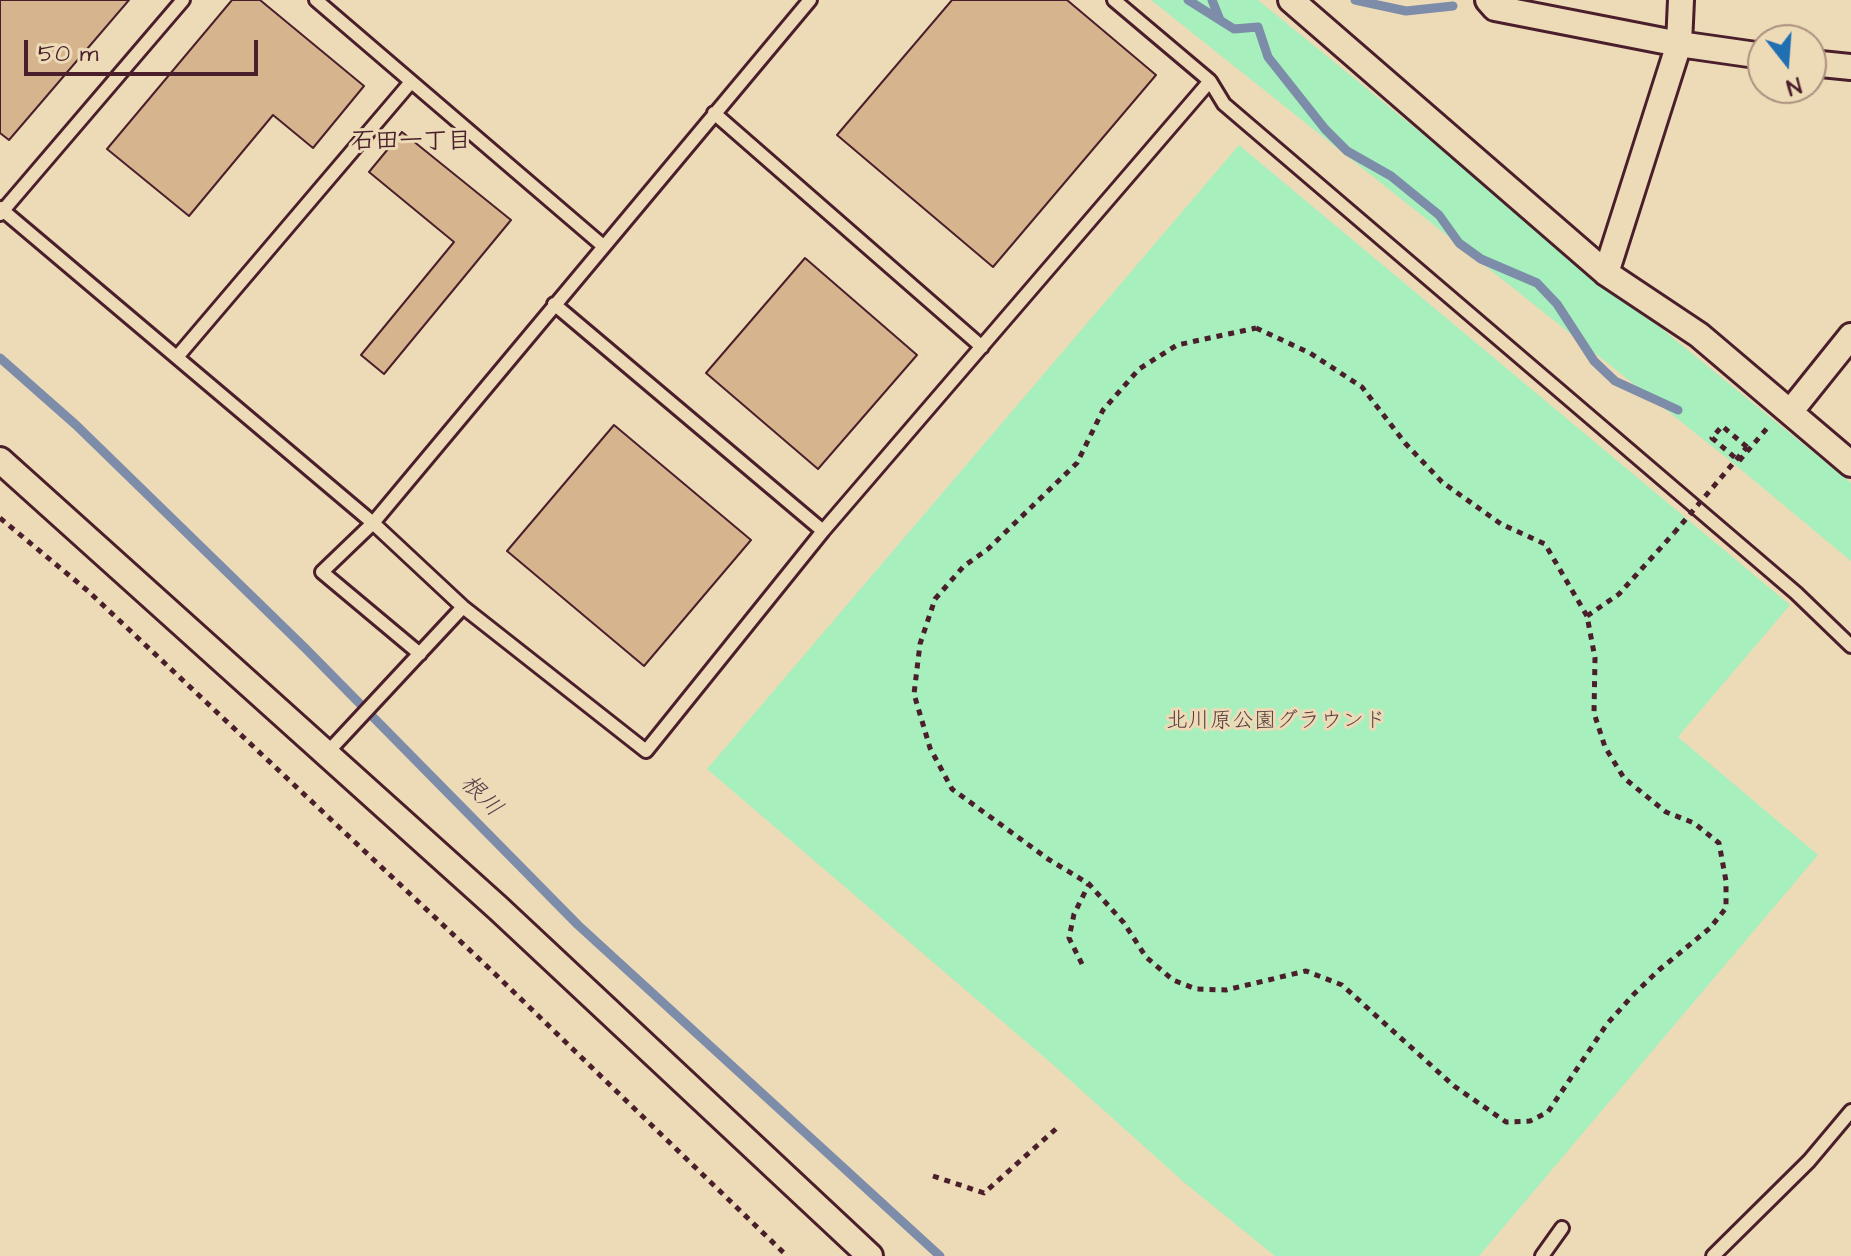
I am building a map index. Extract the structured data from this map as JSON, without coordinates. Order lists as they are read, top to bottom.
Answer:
{
  "districts": ["石田一丁目"],
  "water": ["根川"],
  "parks": ["北川原公園グラウンド"],
  "scale_bar": "50 m",
  "north": "bottom"
}
